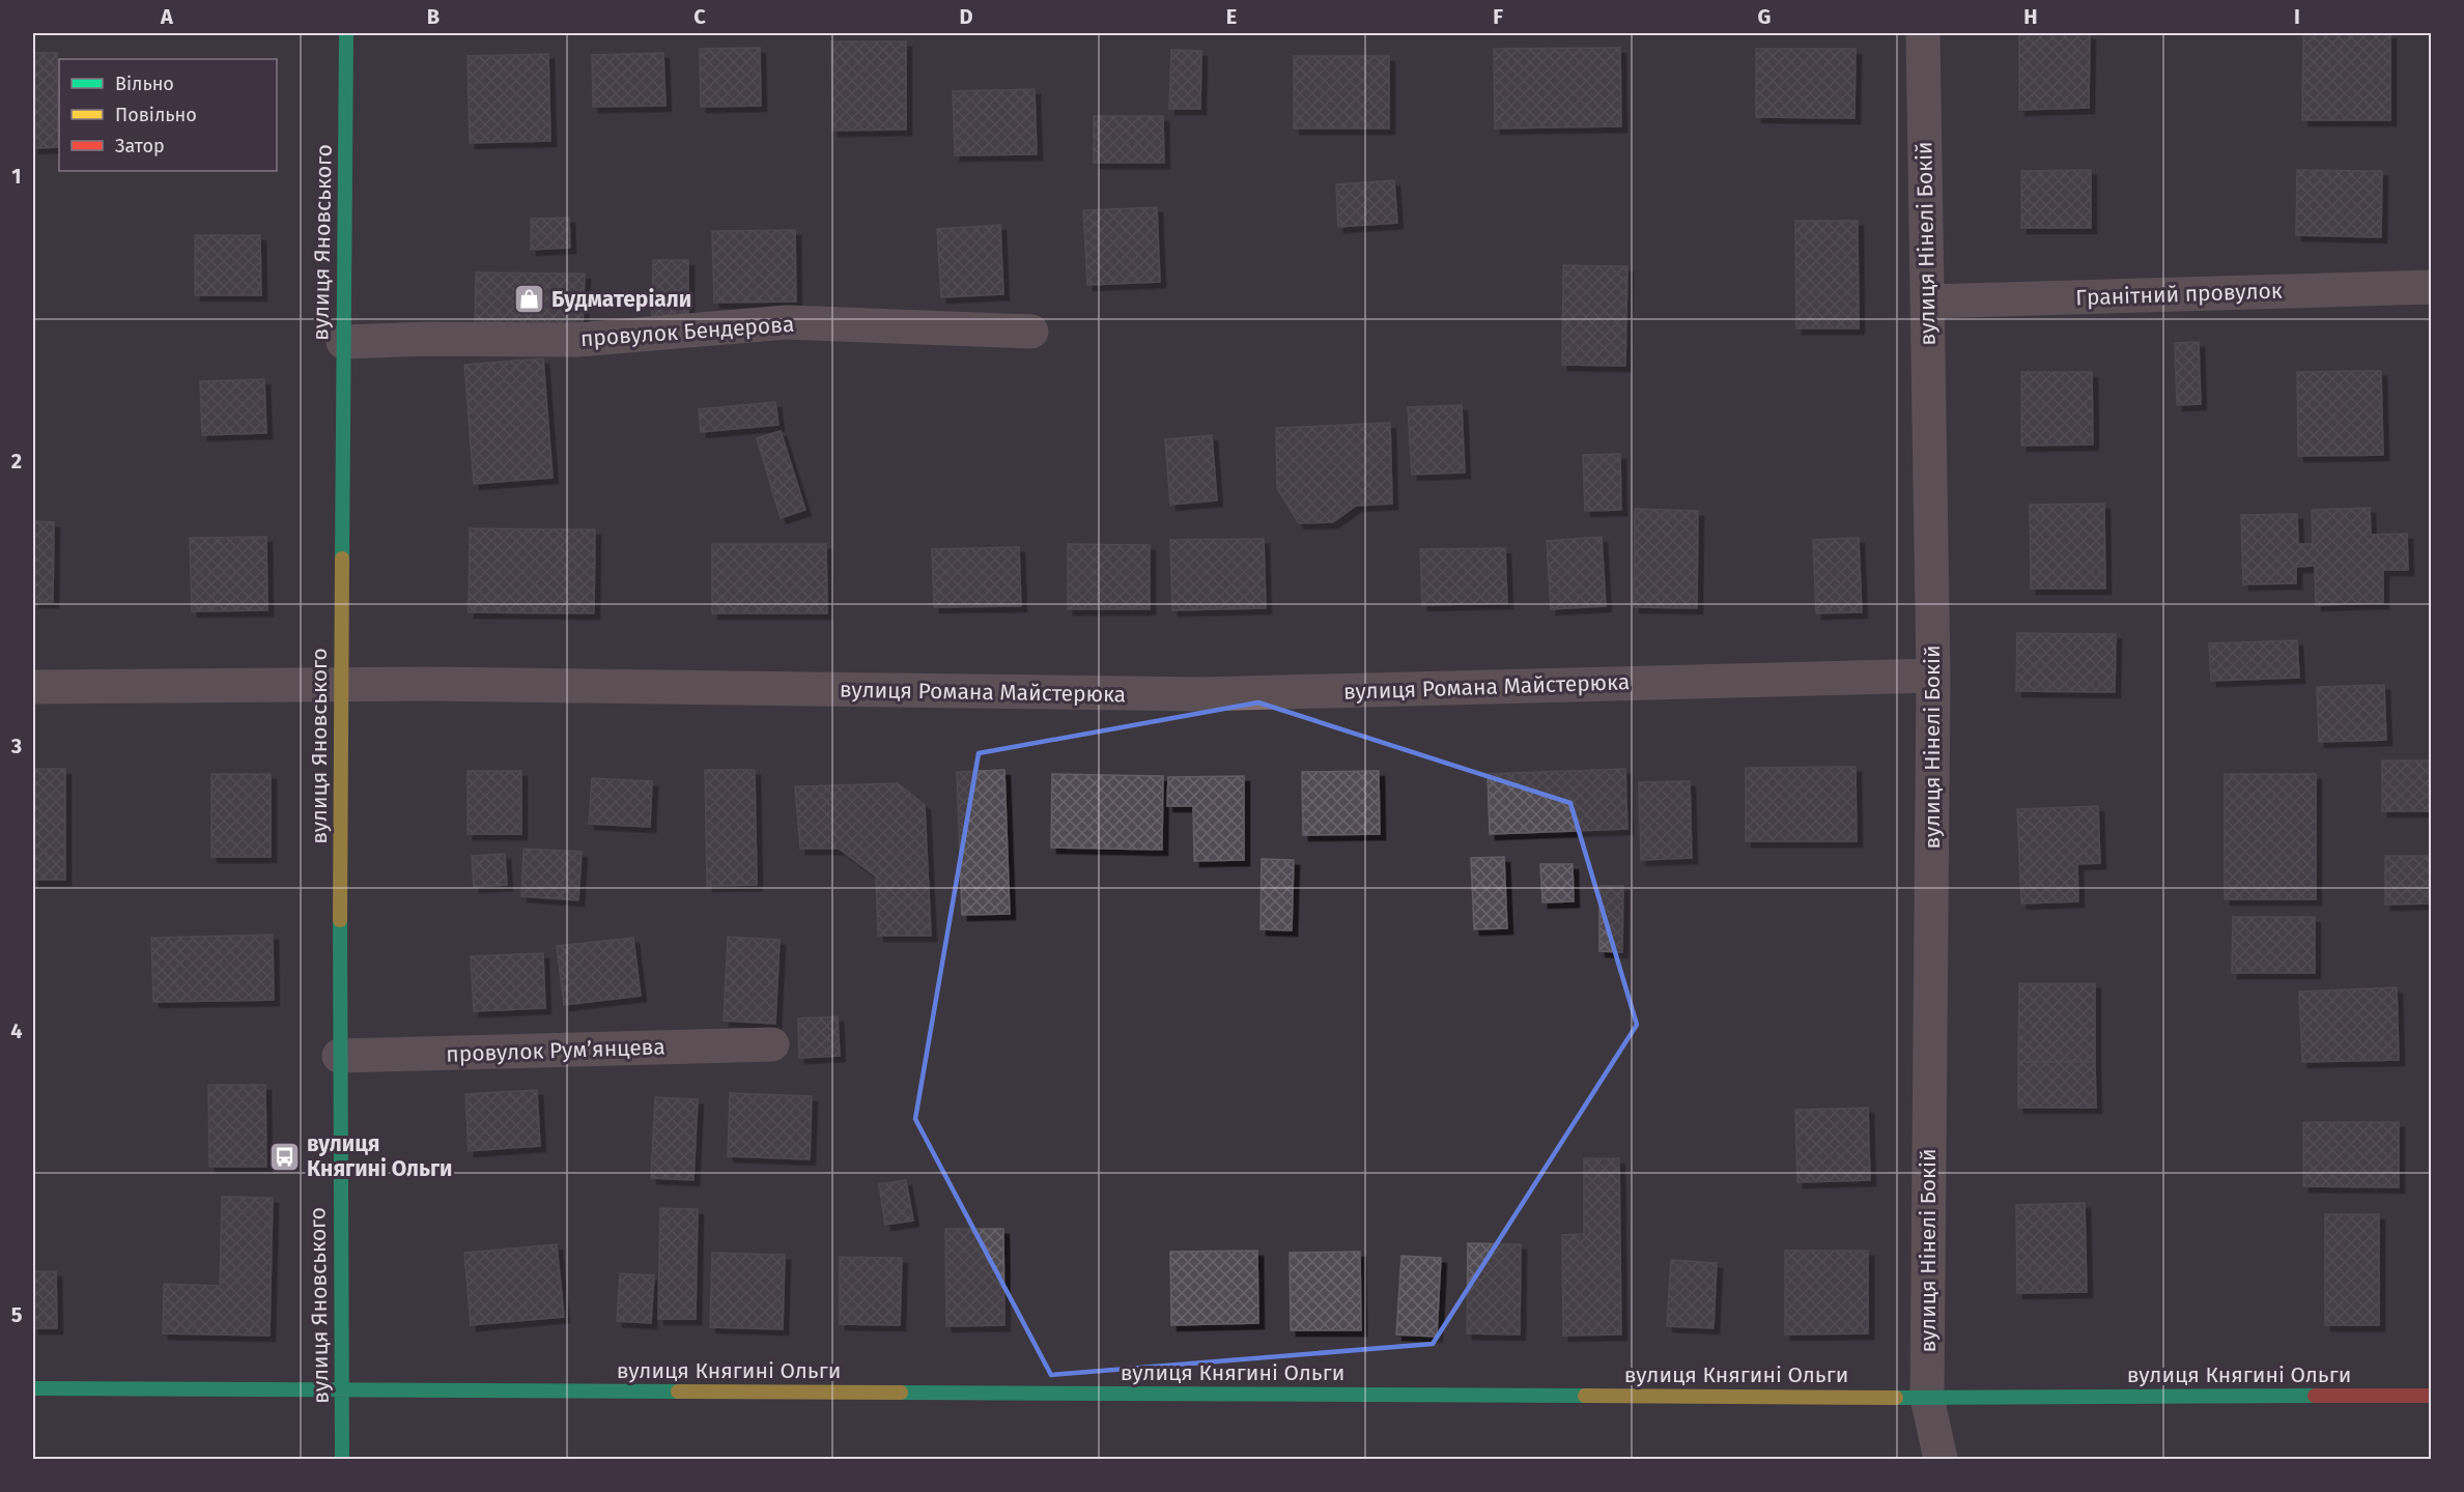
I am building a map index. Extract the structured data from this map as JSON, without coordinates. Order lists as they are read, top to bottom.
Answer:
{
  "streets": {
    "street": [
      "вулиця Яновського",
      "вулиця Нінелі Бокій",
      "Гранітний провулок",
      "провулок Бендерова",
      "вулиця Романа Майстерюка",
      "провулок Румʼянцева",
      "вулиця Княгині Ольги"
    ]
  },
  "crossings": [
    ["вулиця Яновського", "провулок Бендерова"],
    ["вулиця Яновського", "вулиця Романа Майстерюка"],
    ["вулиця Яновського", "провулок Румʼянцева"],
    ["вулиця Яновського", "вулиця Княгині Ольги"],
    ["вулиця Нінелі Бокій", "Гранітний провулок"],
    ["вулиця Нінелі Бокій", "вулиця Романа Майстерюка"],
    ["вулиця Нінелі Бокій", "вулиця Княгині Ольги"]
  ],
  "places": {
    "shop": ["Будматеріали"],
    "bus stop": ["вулиця Княгині Ольги"]
  },
  "legend": ["Вільно", "Повільно", "Затор"],
  "grid": {
    "columns": [
      "A",
      "B",
      "C",
      "D",
      "E",
      "F",
      "G",
      "H",
      "I"
    ],
    "rows": [
      "1",
      "2",
      "3",
      "4",
      "5"
    ]
  }
}
